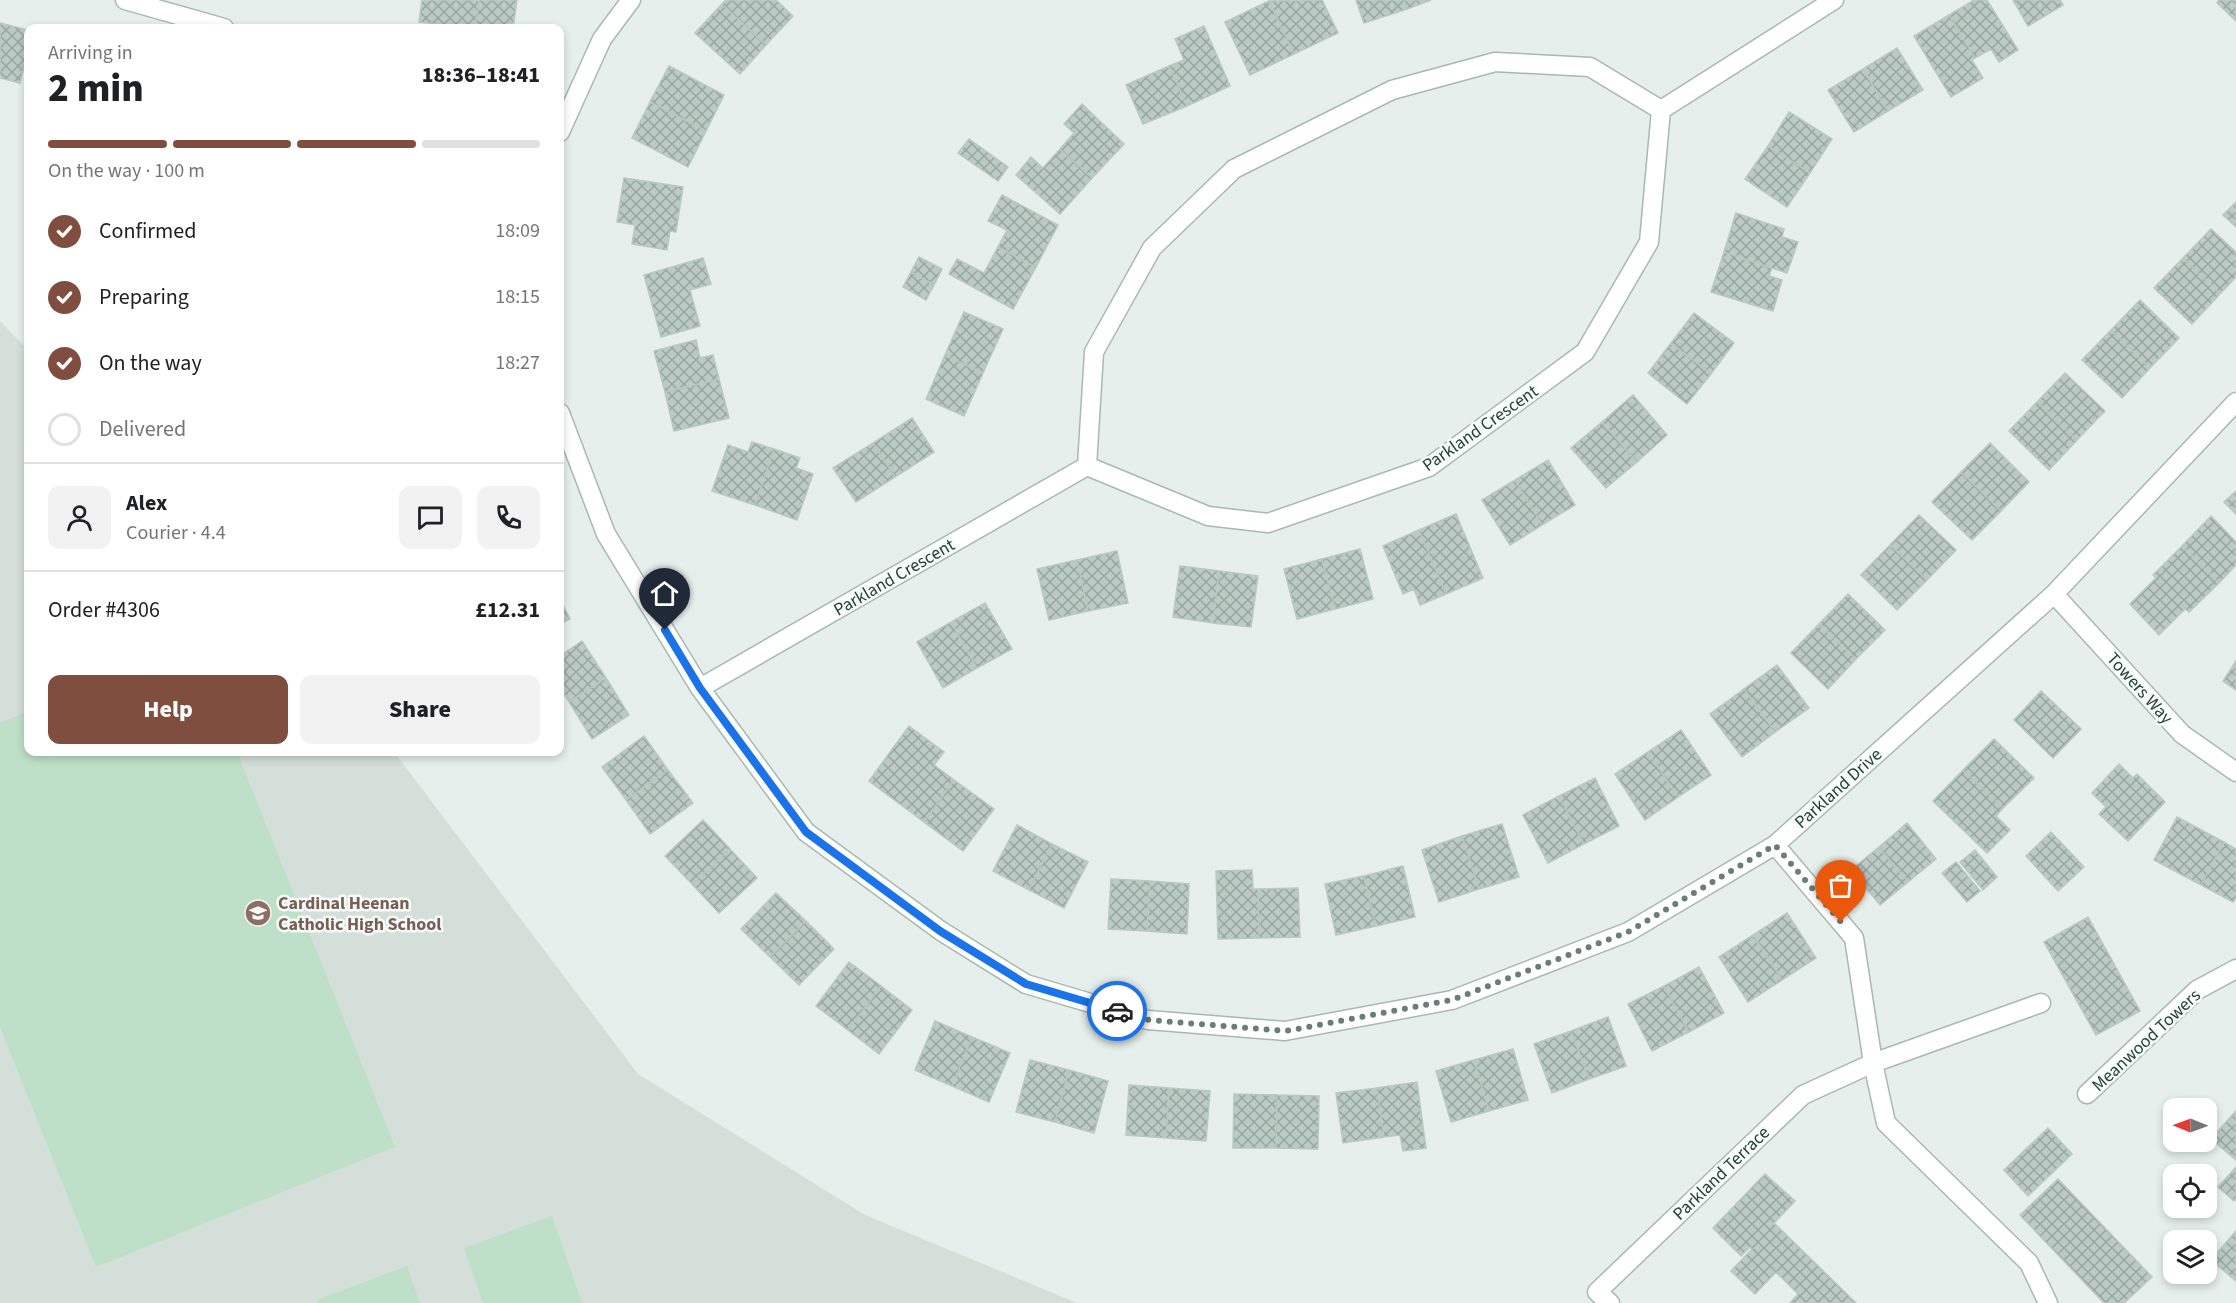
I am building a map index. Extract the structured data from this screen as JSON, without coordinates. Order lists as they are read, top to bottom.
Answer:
{
  "streets": {
    "street": [
      "Parkland Crescent",
      "Towers Way",
      "Parkland Drive",
      "Meanwood Towers",
      "Parkland Terrace"
    ]
  },
  "crossings": [
    ["Parkland Crescent", "Parkland Drive"],
    ["Towers Way", "Parkland Drive"]
  ],
  "places": {
    "school or university": ["Cardinal Heenan Catholic High School"]
  },
  "north": "left",
  "page": {
    "heading": ["2 min", "Arriving in", "18:36–18:41"],
    "panel": [
      "Alex",
      "Courier · 4.4",
      "Order #4306",
      "£12.31"
    ],
    "bar": "On the way · 100 m",
    "list": [
      ["Confirmed", "18:09"],
      ["Preparing", "18:15"],
      ["On the way", "18:27"],
      "Delivered"
    ],
    "buttons": ["Help", "Share"]
  }
}
